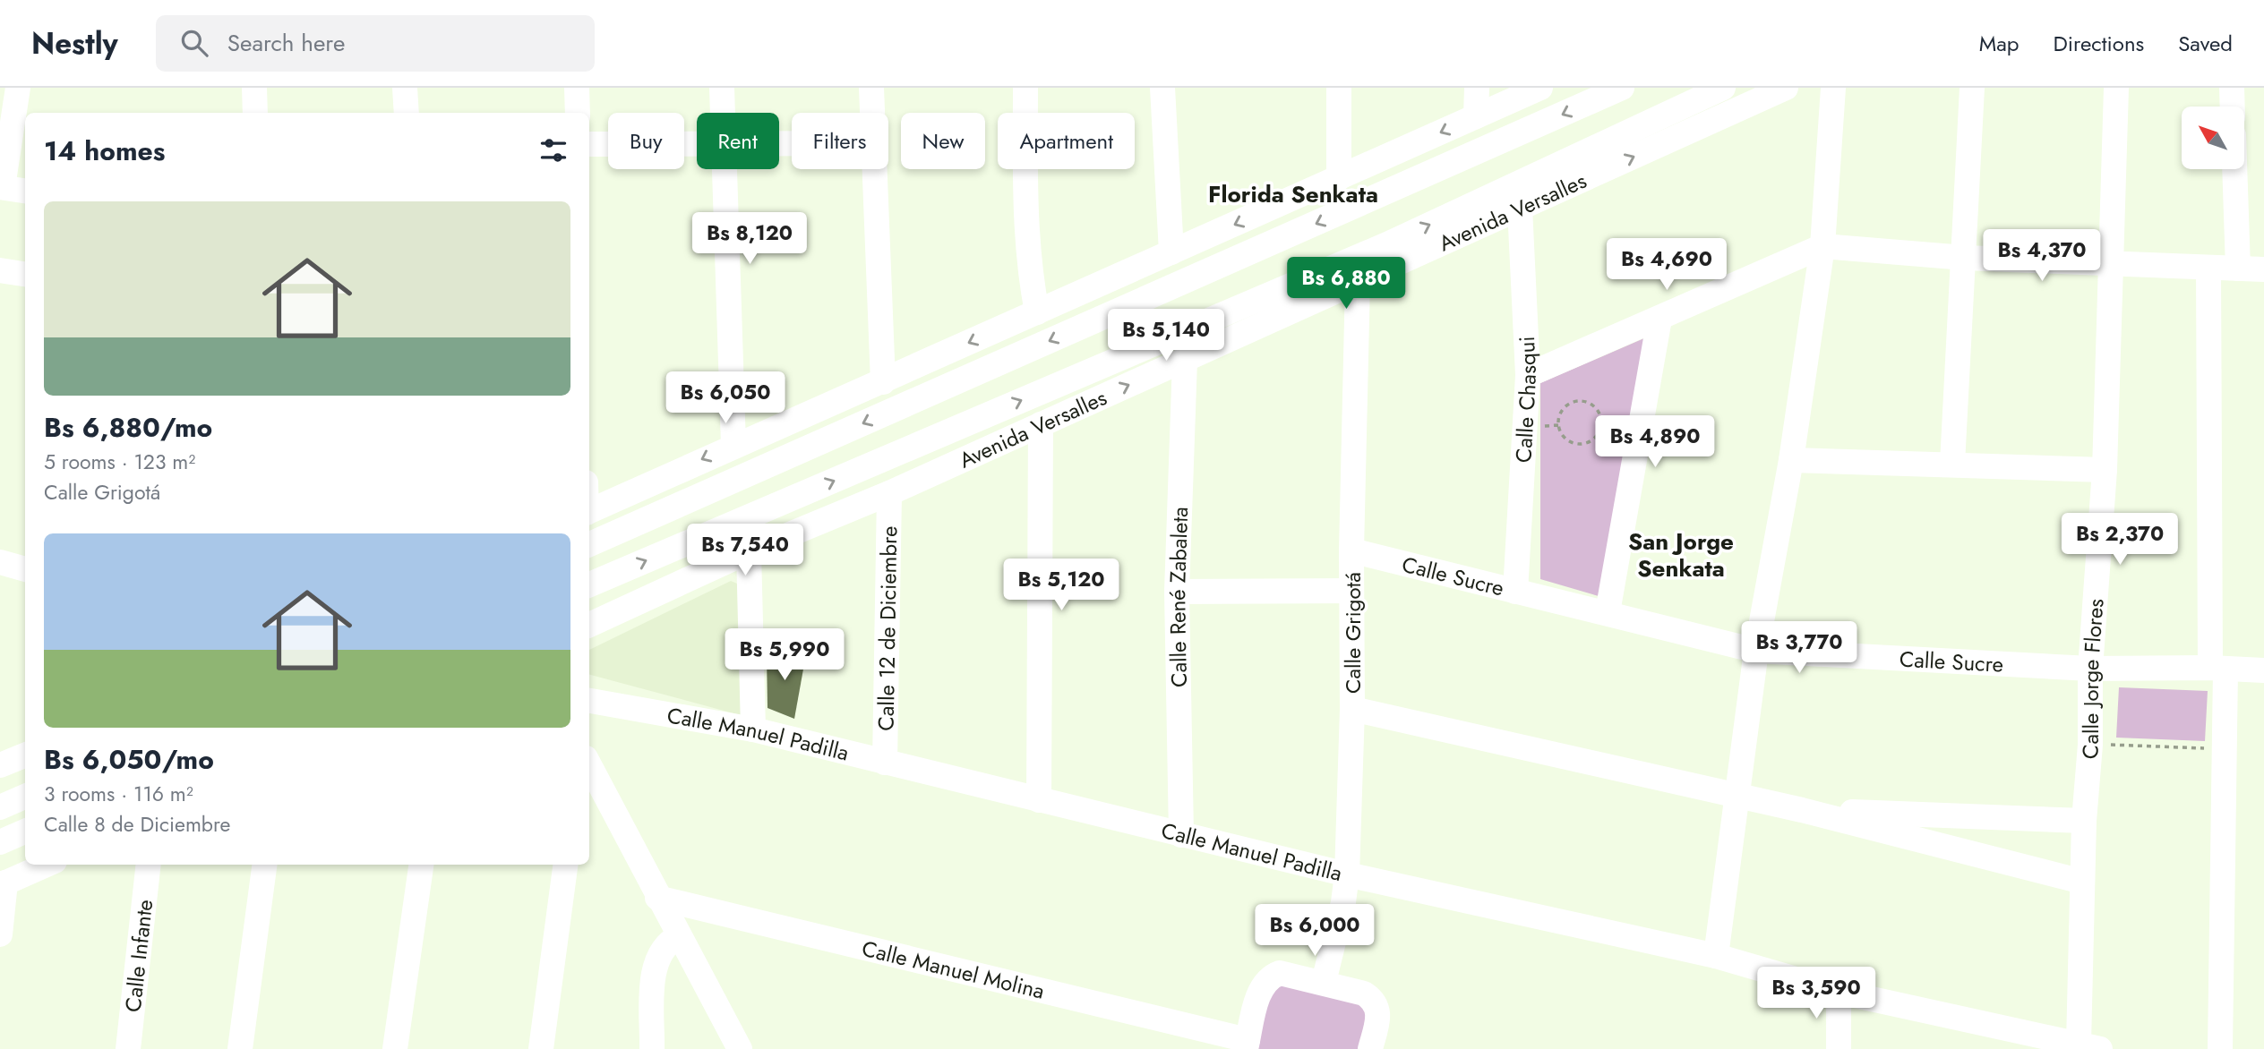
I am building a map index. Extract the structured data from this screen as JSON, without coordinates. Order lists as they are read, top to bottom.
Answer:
{
  "streets": {
    "street": [
      "Avenida Versalles",
      "Calle Chasqui",
      "Calle Sucre",
      "Calle René Zabaleta",
      "Calle 12 de Diciembre",
      "Calle Grigotá",
      "Calle Jorge Flores",
      "Calle Manuel Padilla",
      "Calle Infante",
      "Calle Manuel Molina"
    ]
  },
  "crossings": [
    ["Avenida Versalles", "Calle Chasqui"],
    ["Avenida Versalles", "Calle René Zabaleta"],
    ["Avenida Versalles", "Calle 12 de Diciembre"],
    ["Avenida Versalles", "Calle Grigotá"],
    ["Calle Chasqui", "Calle Sucre"],
    ["Calle Sucre", "Calle Grigotá"],
    ["Calle Sucre", "Calle Jorge Flores"],
    ["Calle René Zabaleta", "Calle Manuel Padilla"],
    ["Calle 12 de Diciembre", "Calle Manuel Padilla"],
    ["Calle Grigotá", "Calle Manuel Padilla"],
    ["Calle Jorge Flores", "Calle Manuel Padilla"]
  ],
  "districts": ["Florida Senkata", "San Jorge Senkata"],
  "north": "top left",
  "page": {
    "header": "Nestly",
    "search": "Search here",
    "nav": ["Map", "Directions", "Saved"],
    "chip": [
      "Buy",
      "Rent",
      "Filters",
      "New",
      "Apartment"
    ],
    "heading": "14 homes",
    "list": [
      {
        "name": "Bs 6,880/mo",
        "note": "5 rooms · 123 m² · Calle Grigotá"
      },
      {
        "name": "Bs 6,050/mo",
        "note": "3 rooms · 116 m² · Calle 8 de Diciembre"
      }
    ],
    "price": [
      "Bs 8,120",
      "Bs 4,370",
      "Bs 4,690",
      "Bs 6,880",
      "Bs 5,140",
      "Bs 6,050",
      "Bs 4,890",
      "Bs 2,370",
      "Bs 7,540",
      "Bs 5,120",
      "Bs 3,770",
      "Bs 5,990",
      "Bs 6,000",
      "Bs 3,590"
    ]
  }
}
